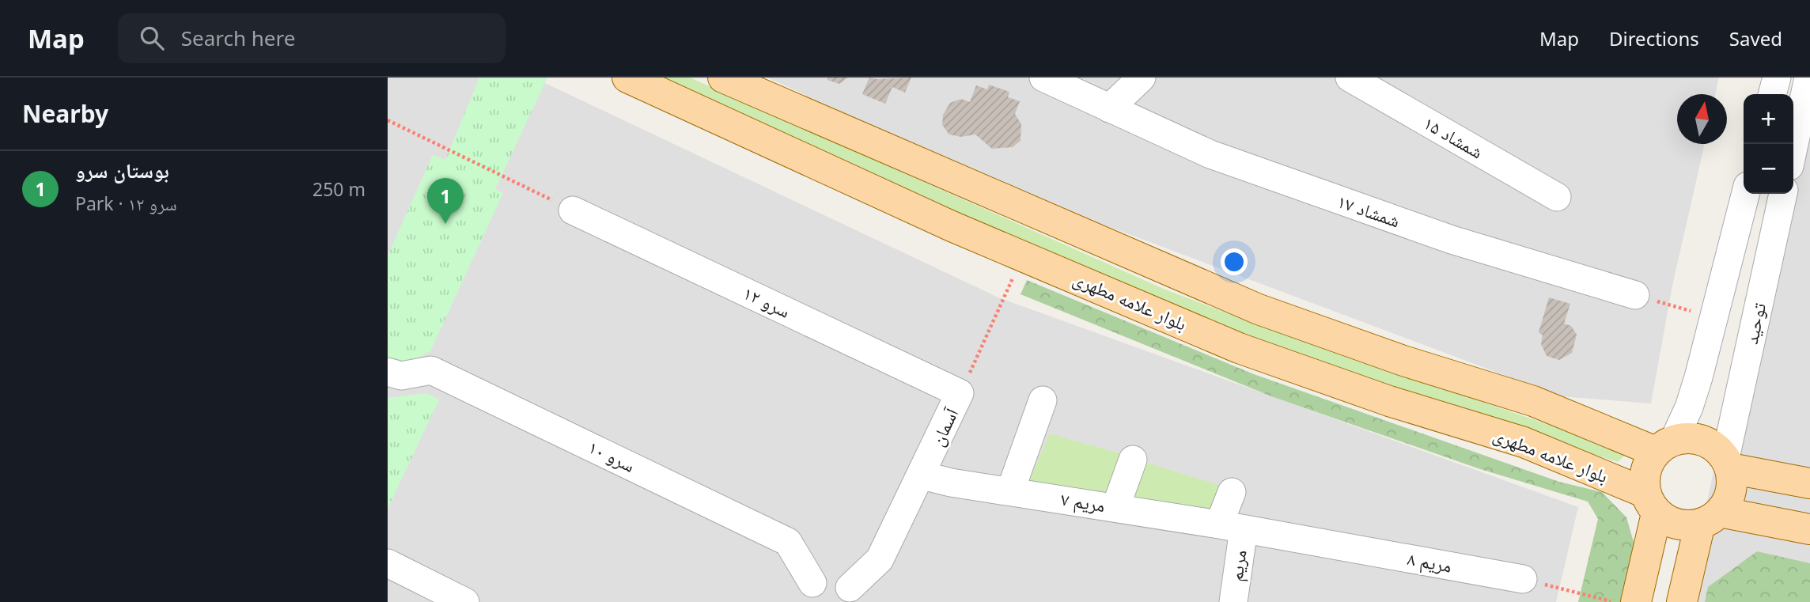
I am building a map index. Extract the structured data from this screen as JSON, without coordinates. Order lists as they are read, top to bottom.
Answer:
{
  "streets": {
    "main road": ["بلوار علامه مطهری"],
    "street": [
      "شمشاد ۱۵",
      "شمشاد ۱۷",
      "سرو ۱۲",
      "توحید",
      "آسمان",
      "سرو ۱۰",
      "مریم ۷",
      "مریم ۸",
      "مریم"
    ]
  },
  "crossings": [
    ["بلوار علامه مطهری", "توحید"],
    ["بلوار علامه مطهری", "آسمان"],
    ["سرو ۱۲", "آسمان"],
    ["آسمان", "مریم ۷"],
    ["مریم ۷", "مریم ۸"],
    ["مریم ۷", "مریم"],
    ["مریم ۸", "مریم"]
  ],
  "north": "top",
  "page": {
    "header": "Map",
    "search": "Search here",
    "nav": ["Map", "Directions", "Saved"],
    "heading": "Nearby",
    "map_buttons": ["+", "−"],
    "list": [
      {
        "mark": "1",
        "name": "بوستان سرو",
        "note": "Park · سرو ۱۲",
        "value": "250 m"
      }
    ],
    "pins": "1"
  }
}
